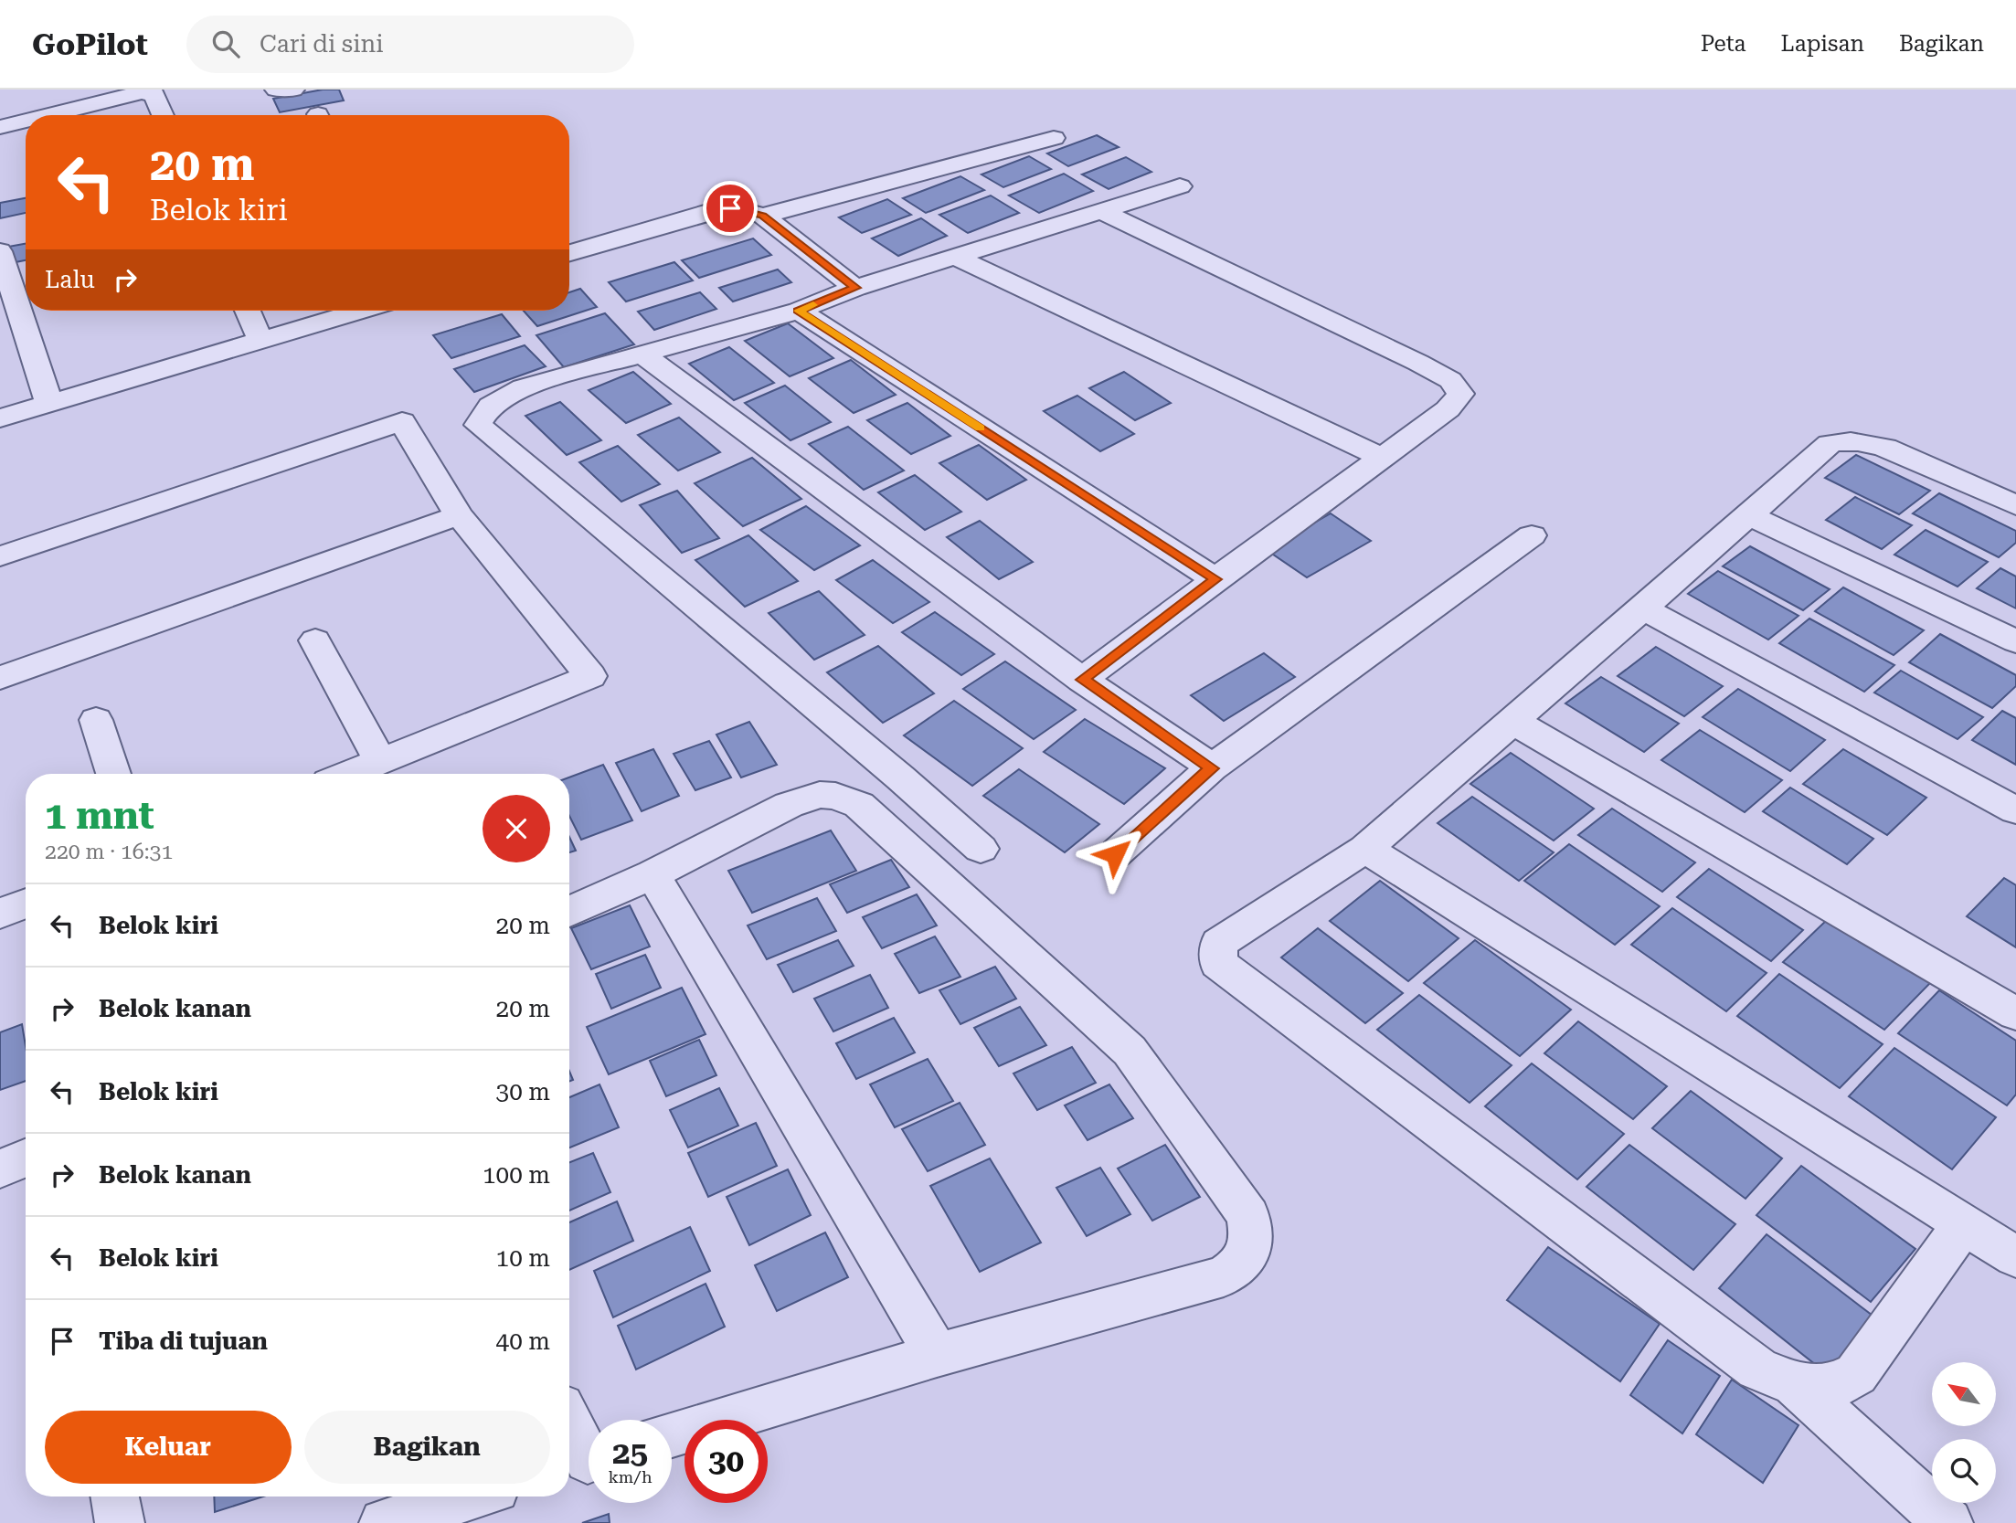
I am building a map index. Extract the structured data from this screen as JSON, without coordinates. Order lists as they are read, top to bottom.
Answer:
{
  "north": "top left",
  "page": {
    "header": "GoPilot",
    "search": "Cari di sini",
    "nav": ["Peta", "Lapisan", "Bagikan"],
    "turn": ["20 m", "Belok kiri"],
    "then": "Lalu",
    "heading": ["1 mnt", "220 m · 16:31"],
    "list": [
      {
        "name": "Belok kiri",
        "value": "20 m"
      },
      {
        "name": "Belok kanan",
        "value": "20 m"
      },
      {
        "name": "Belok kiri",
        "value": "30 m"
      },
      {
        "name": "Belok kanan",
        "value": "100 m"
      },
      {
        "name": "Belok kiri",
        "value": "10 m"
      },
      {
        "name": "Tiba di tujuan",
        "value": "40 m"
      }
    ],
    "buttons": ["Keluar", "Bagikan"],
    "speed": "25 km/h",
    "limit": "30"
  }
}
